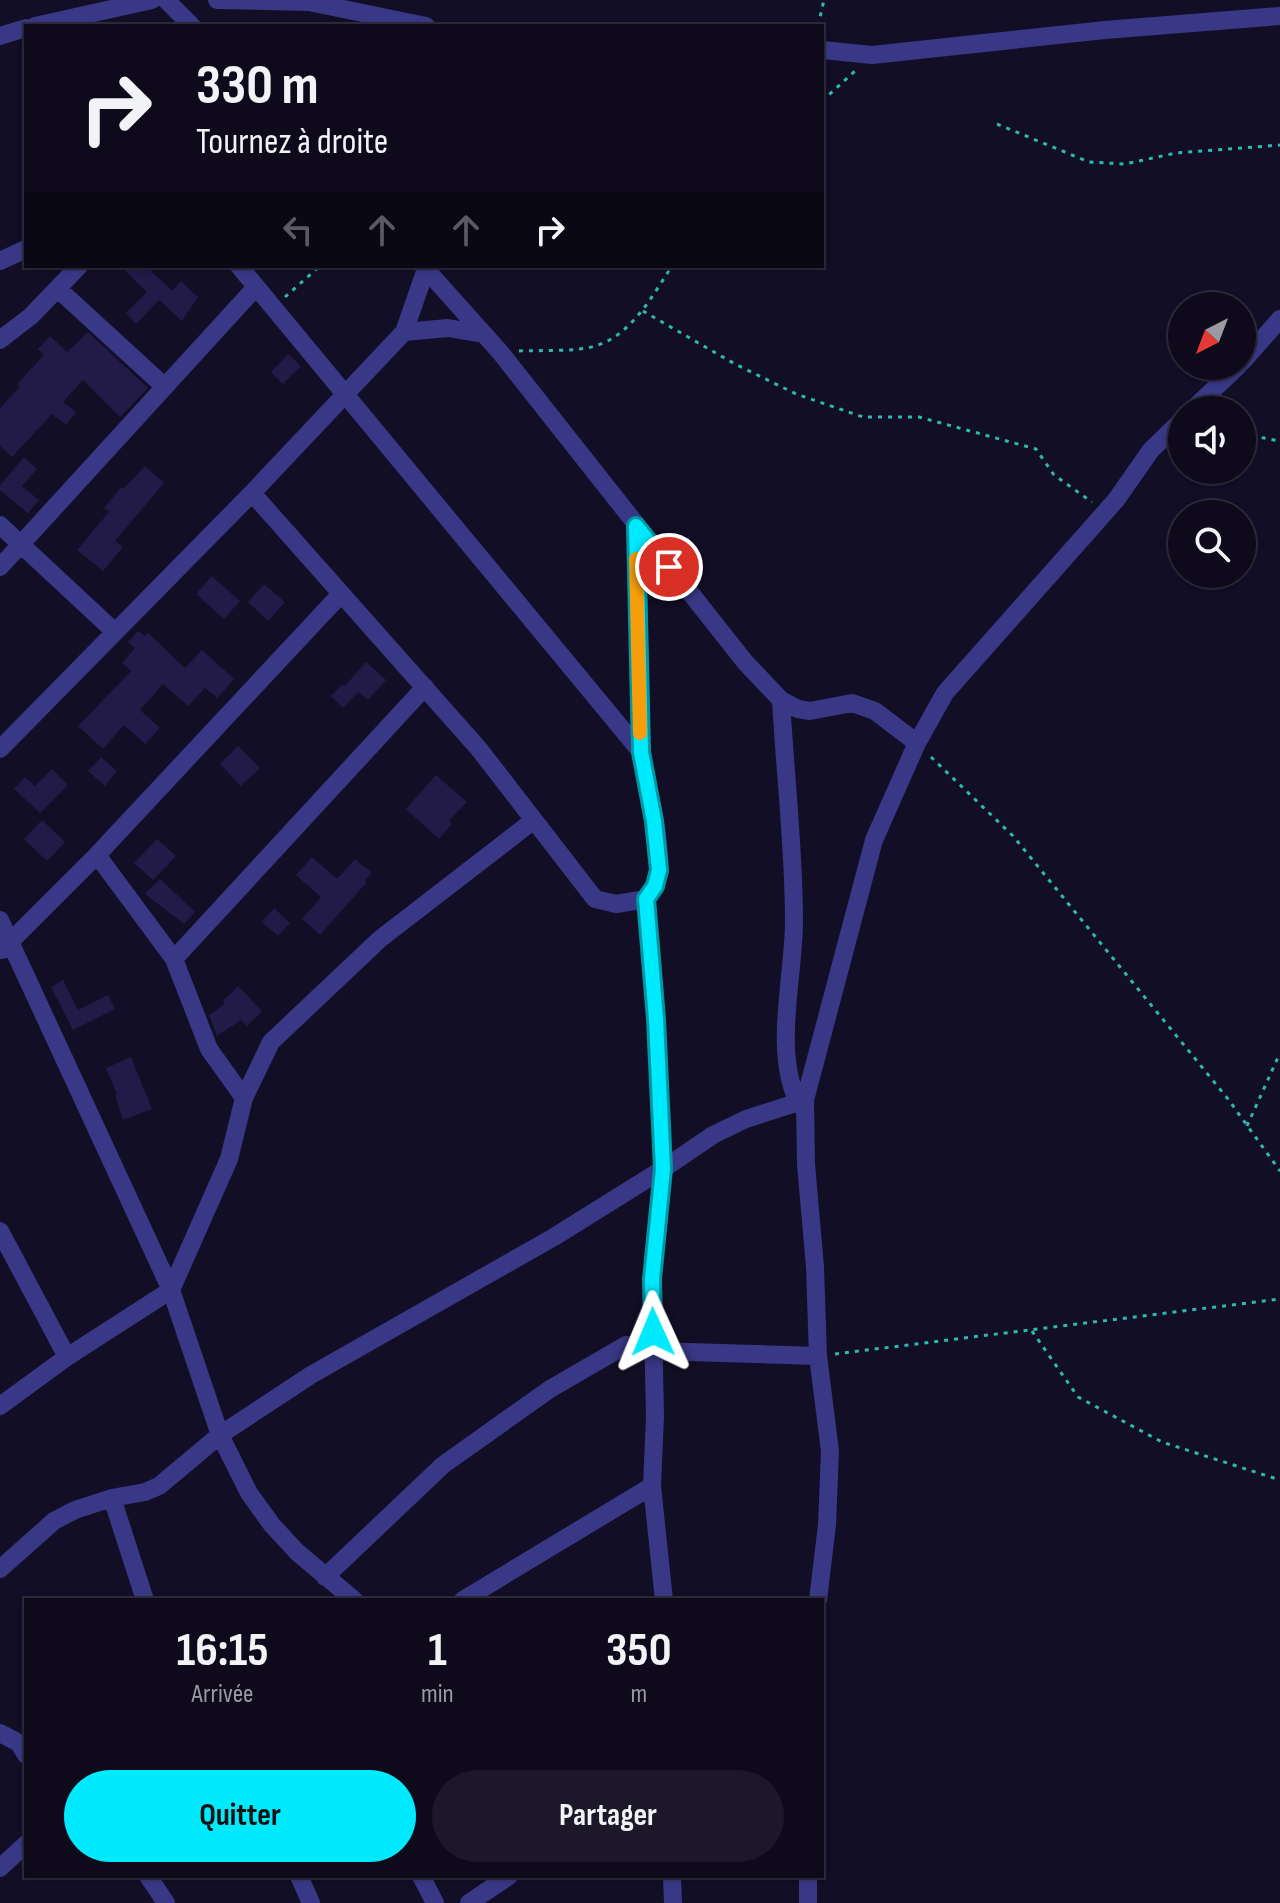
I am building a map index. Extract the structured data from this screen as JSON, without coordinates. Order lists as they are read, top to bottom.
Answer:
{
  "north": "bottom left",
  "page": {
    "turn": ["330 m", "Tournez à droite"],
    "eta": [
      "16:15",
      "Arrivée",
      "1",
      "min",
      "350",
      "m"
    ],
    "buttons": ["Quitter", "Partager"]
  }
}
